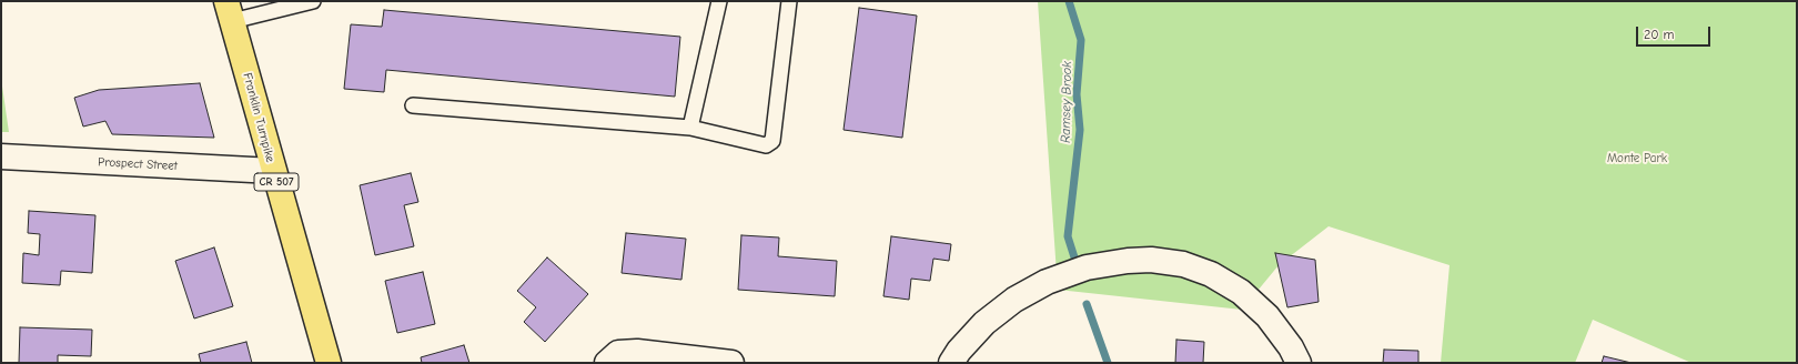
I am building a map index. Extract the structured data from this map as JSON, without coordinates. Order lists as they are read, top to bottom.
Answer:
{
  "streets": {
    "main road": ["Franklin Turnpike", "CR 507"],
    "street": ["Prospect Street"]
  },
  "crossings": [
    ["Franklin Turnpike", "Prospect Street"]
  ],
  "water": ["Ramsey Brook"],
  "parks": ["Monte Park"],
  "scale_bar": "20 m"
}
